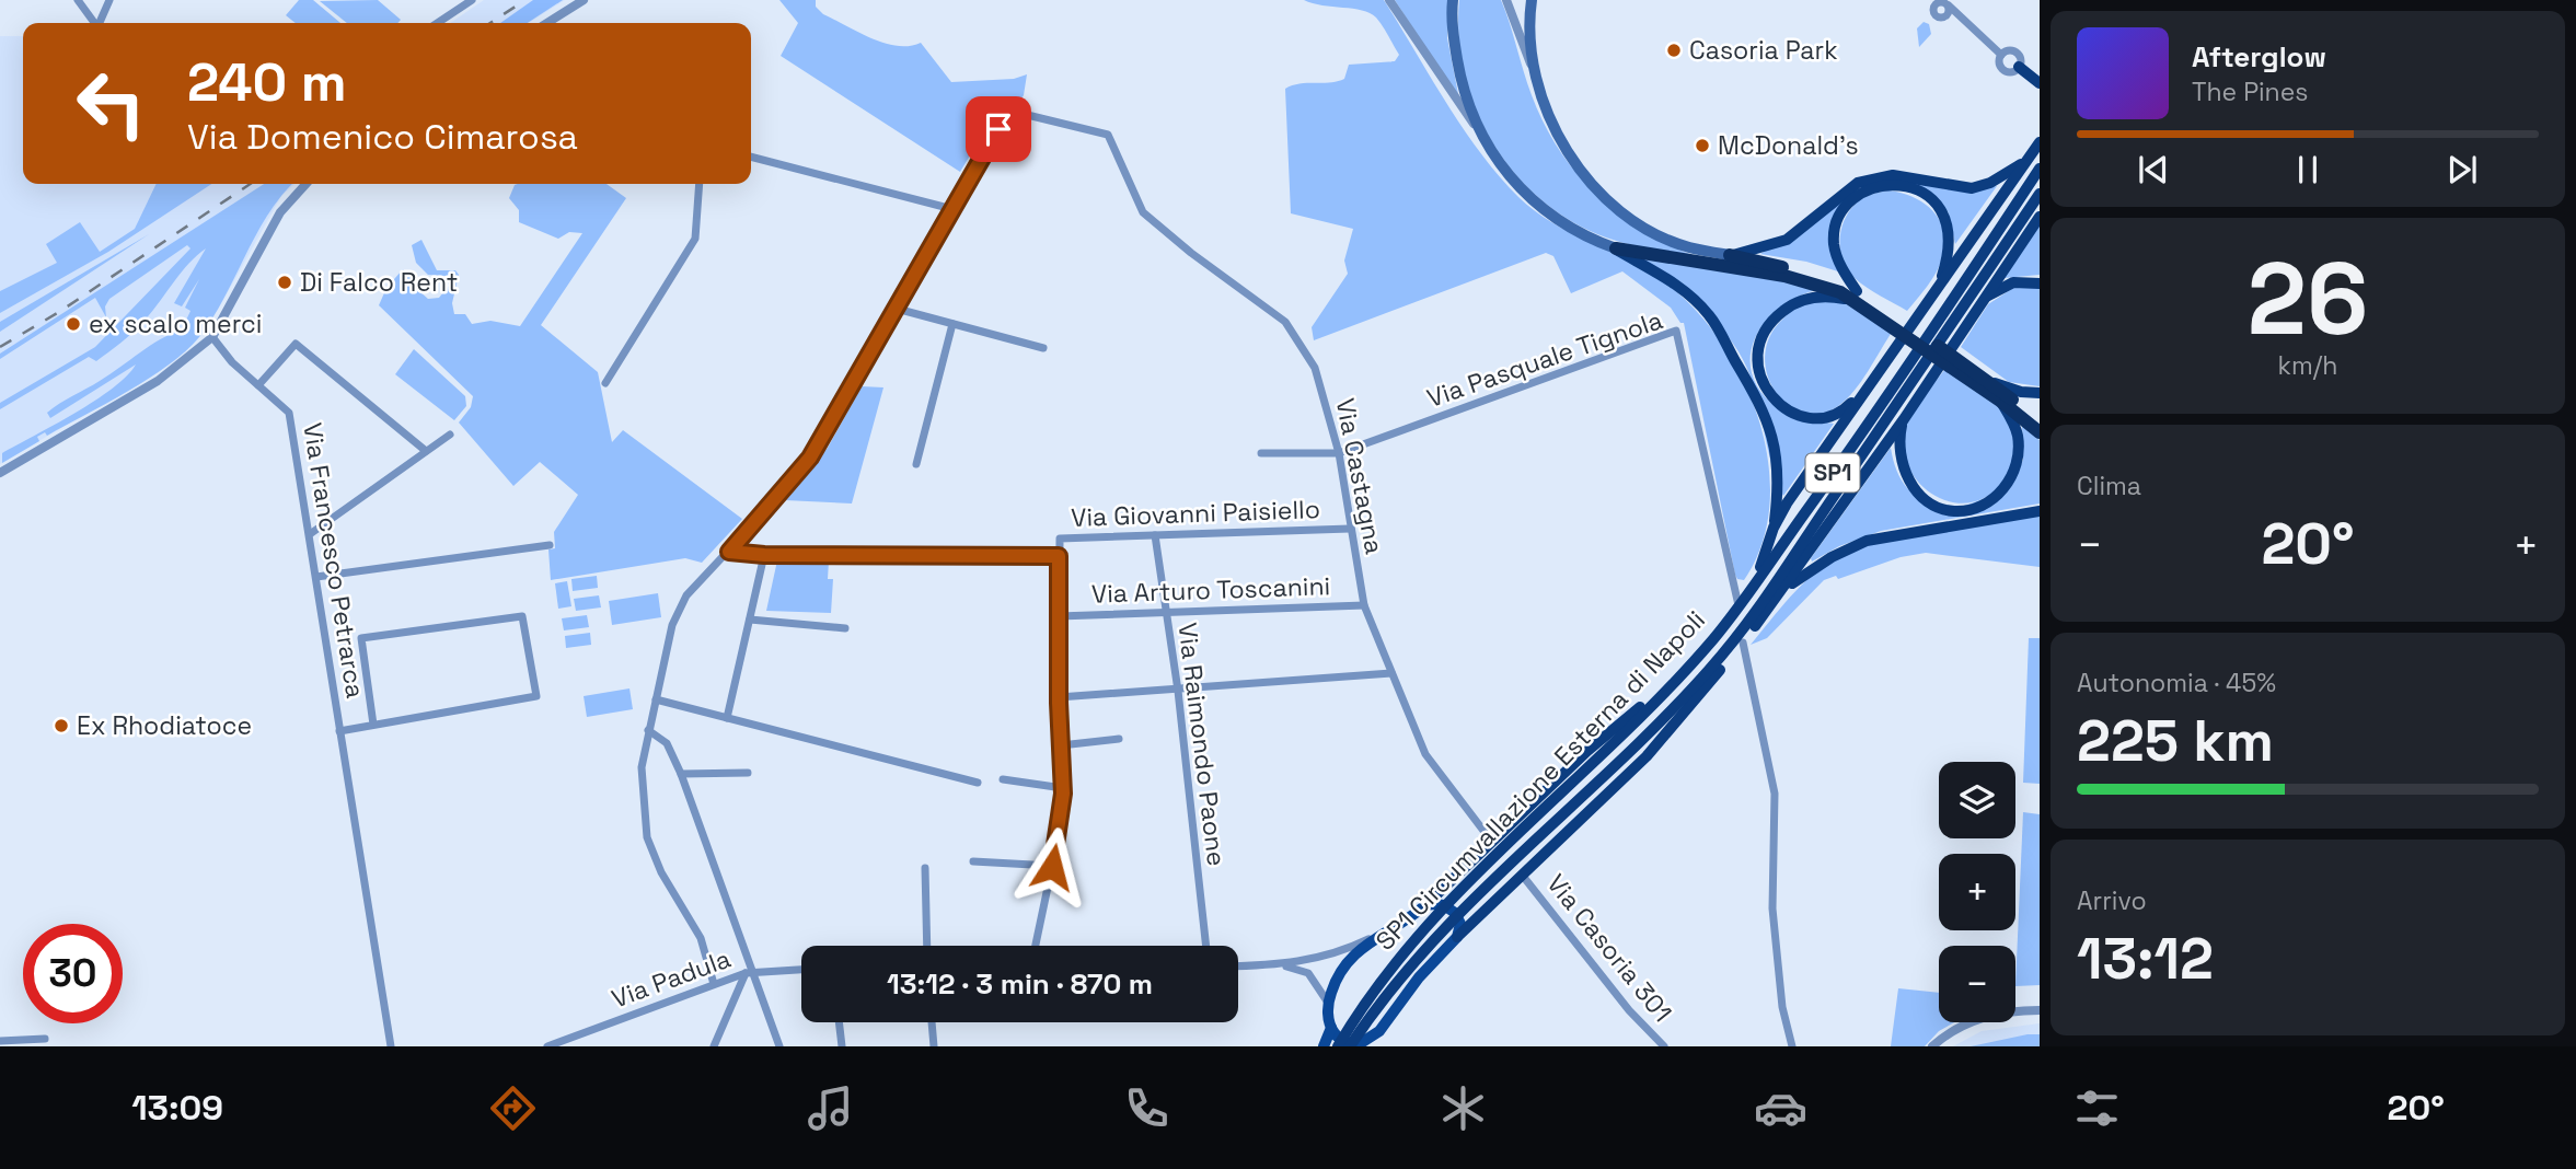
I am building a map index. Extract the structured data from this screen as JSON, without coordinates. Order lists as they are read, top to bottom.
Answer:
{
  "streets": {
    "highway": ["SP1", "SP1 Circumvallazione Esterna di Napoli"],
    "street": [
      "Via Pasquale Tignola",
      "Via Castagna",
      "Via Giovanni Paisiello",
      "Via Francesco Petrarca",
      "Via Arturo Toscanini",
      "Via Raimondo Paone",
      "Via Casoria 301",
      "Via Padula"
    ]
  },
  "crossings": [
    ["Via Pasquale Tignola", "Via Castagna"],
    ["Via Pasquale Tignola", "SP1 Circumvallazione Esterna di Napoli"],
    ["SP1", "SP1 Circumvallazione Esterna di Napoli"],
    ["Via Castagna", "Via Giovanni Paisiello"],
    ["Via Castagna", "Via Arturo Toscanini"],
    ["Via Giovanni Paisiello", "Via Raimondo Paone"],
    ["Via Arturo Toscanini", "Via Raimondo Paone"]
  ],
  "places": [
    "Casoria Park",
    "McDonald's",
    "Di Falco Rent",
    "ex scalo merci",
    "Ex Rhodiatoce"
  ],
  "page": {
    "turn": ["240 m", "Via Domenico Cimarosa"],
    "song": ["Afterglow", "The Pines"],
    "tile": [
      ["26", "km/h"],
      "Clima",
      ["Autonomia · 45%", "225 km"],
      ["Arrivo", "13:12"]
    ],
    "heat": ["−", "20°", "+"],
    "map_buttons": ["+", "−"],
    "limit": "30",
    "trip": "13:12 · 3 min · 870 m",
    "tabs": ["13:09", "20°"]
  }
}
